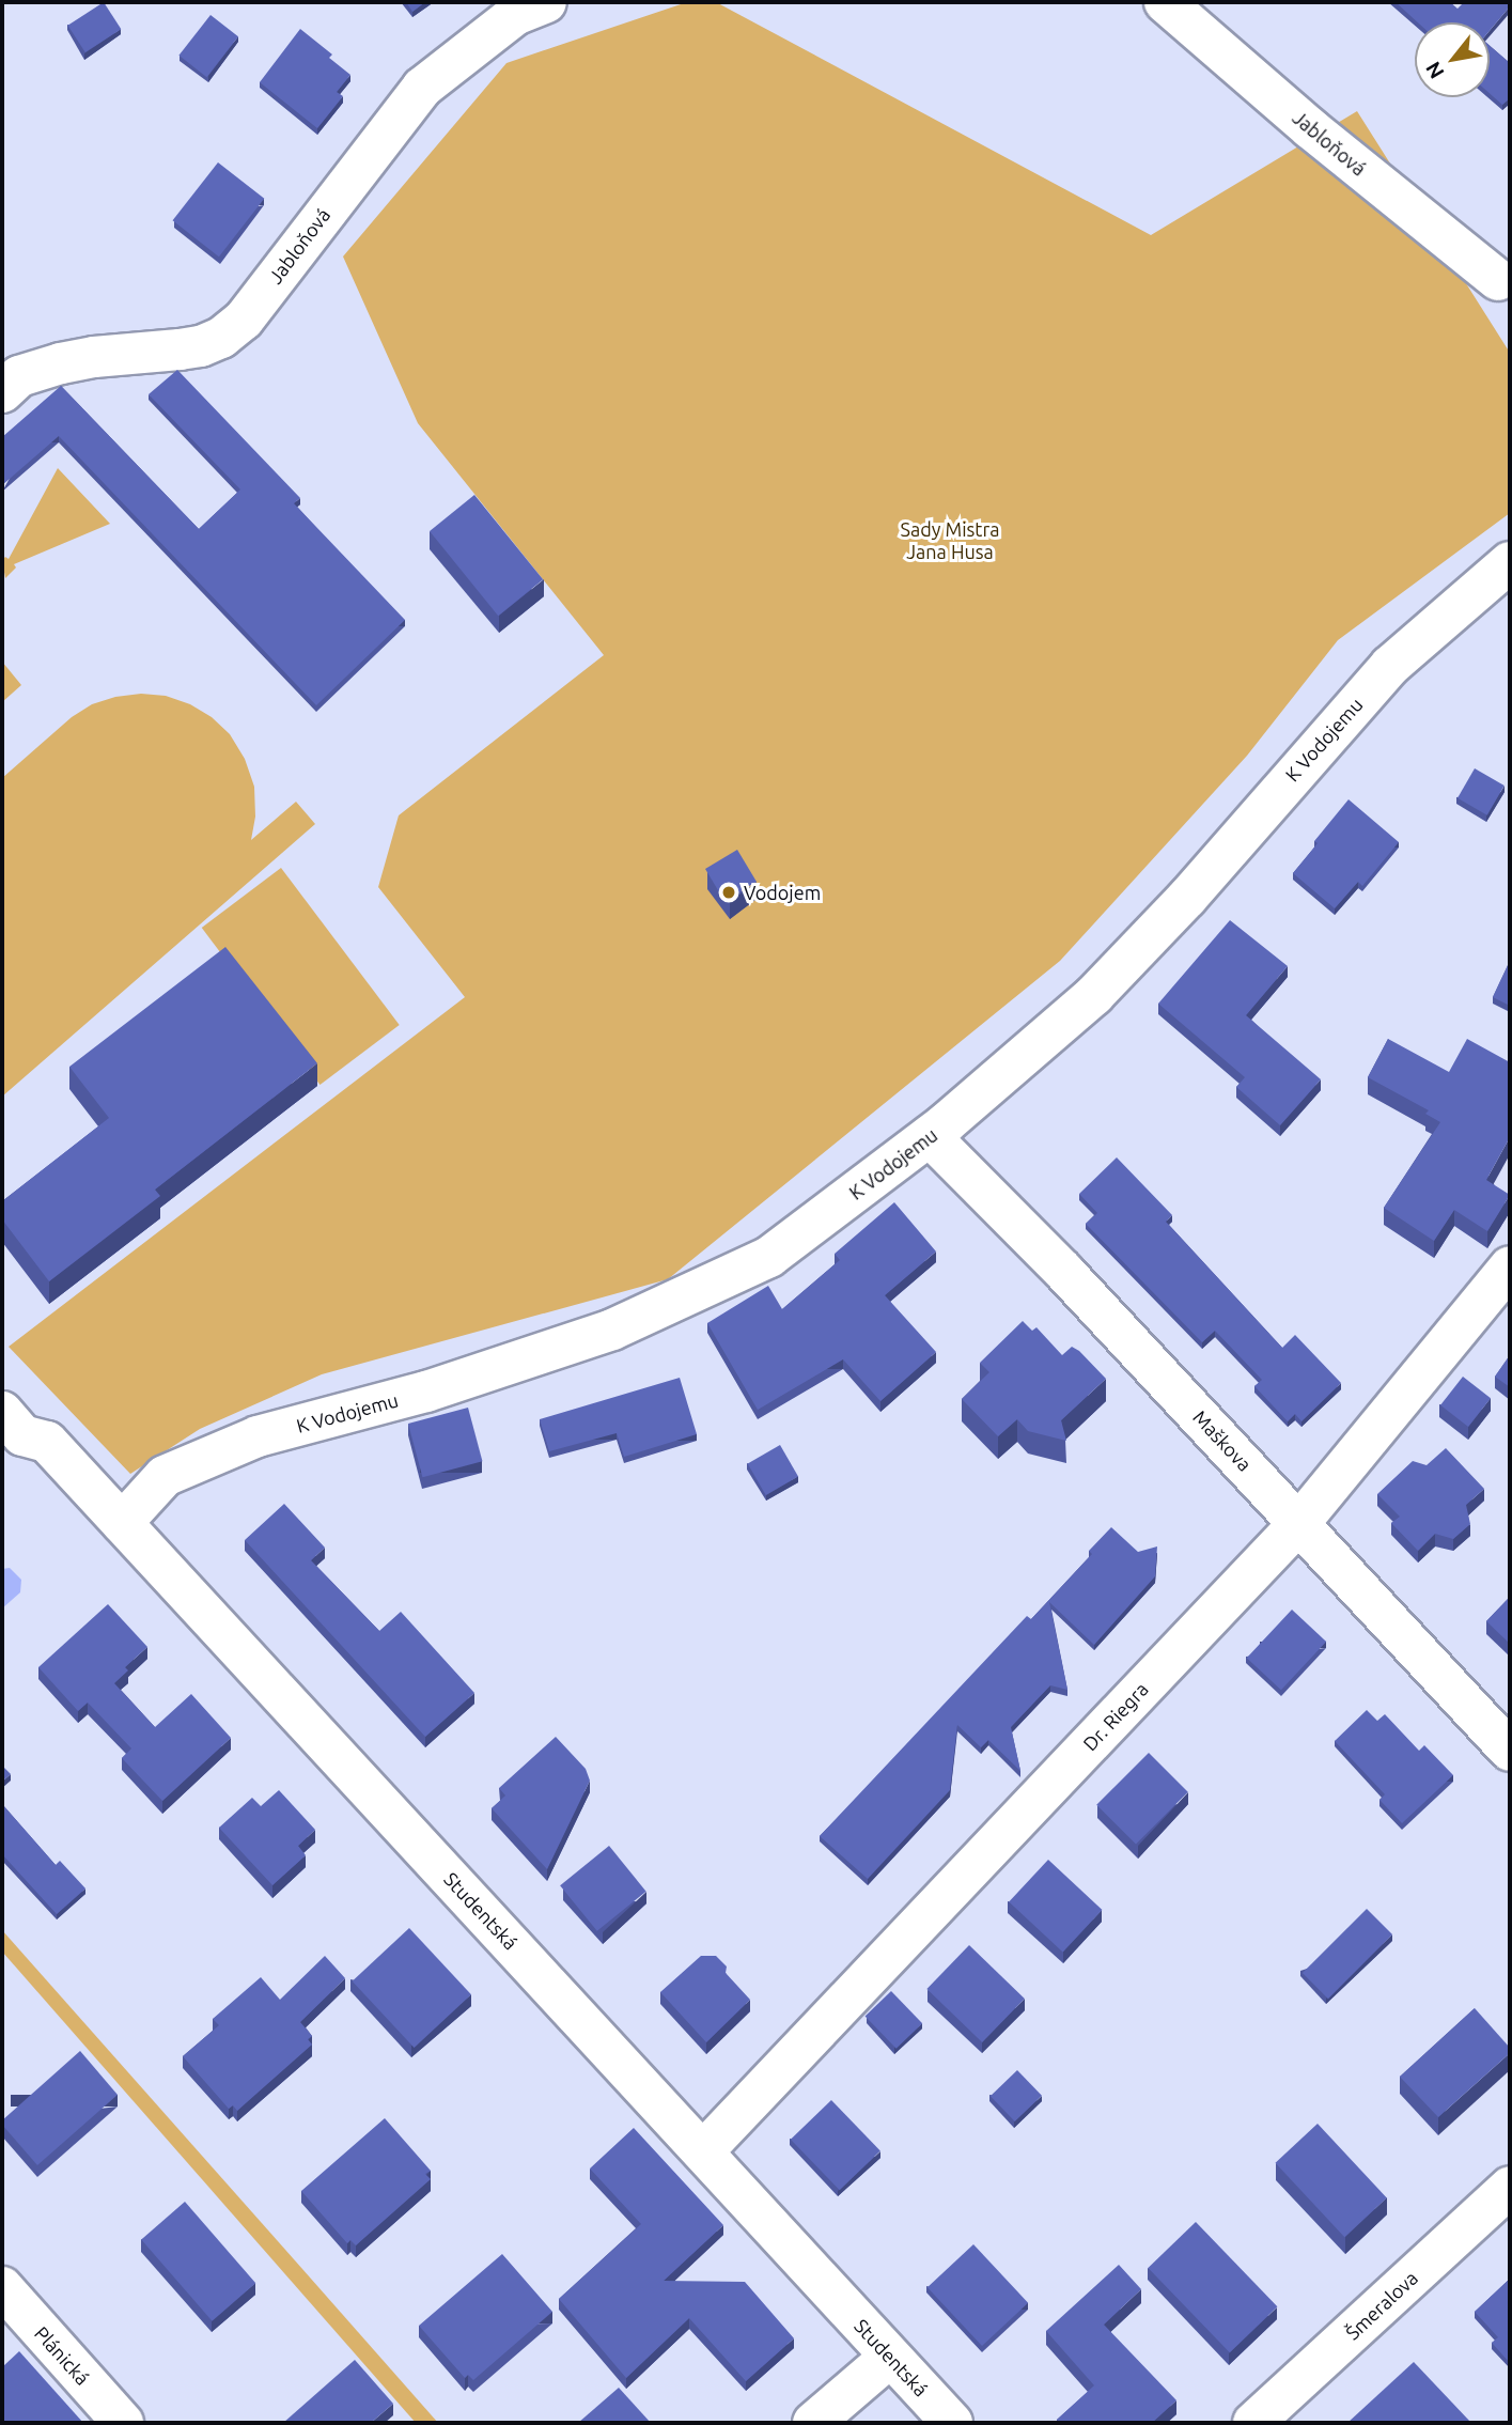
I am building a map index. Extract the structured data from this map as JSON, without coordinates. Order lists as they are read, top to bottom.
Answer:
{
  "streets": {
    "street": [
      "Jabloňová",
      "K Vodojemu",
      "Maškova",
      "Dr. Riegra",
      "Studentská",
      "Šmeralova",
      "Plánická"
    ]
  },
  "crossings": [
    ["K Vodojemu", "Maškova"],
    ["K Vodojemu", "Studentská"],
    ["Maškova", "Dr. Riegra"],
    ["Dr. Riegra", "Studentská"]
  ],
  "parks": ["Sady Mistra Jana Husa"],
  "places": ["Vodojem"],
  "north": "bottom left"
}
